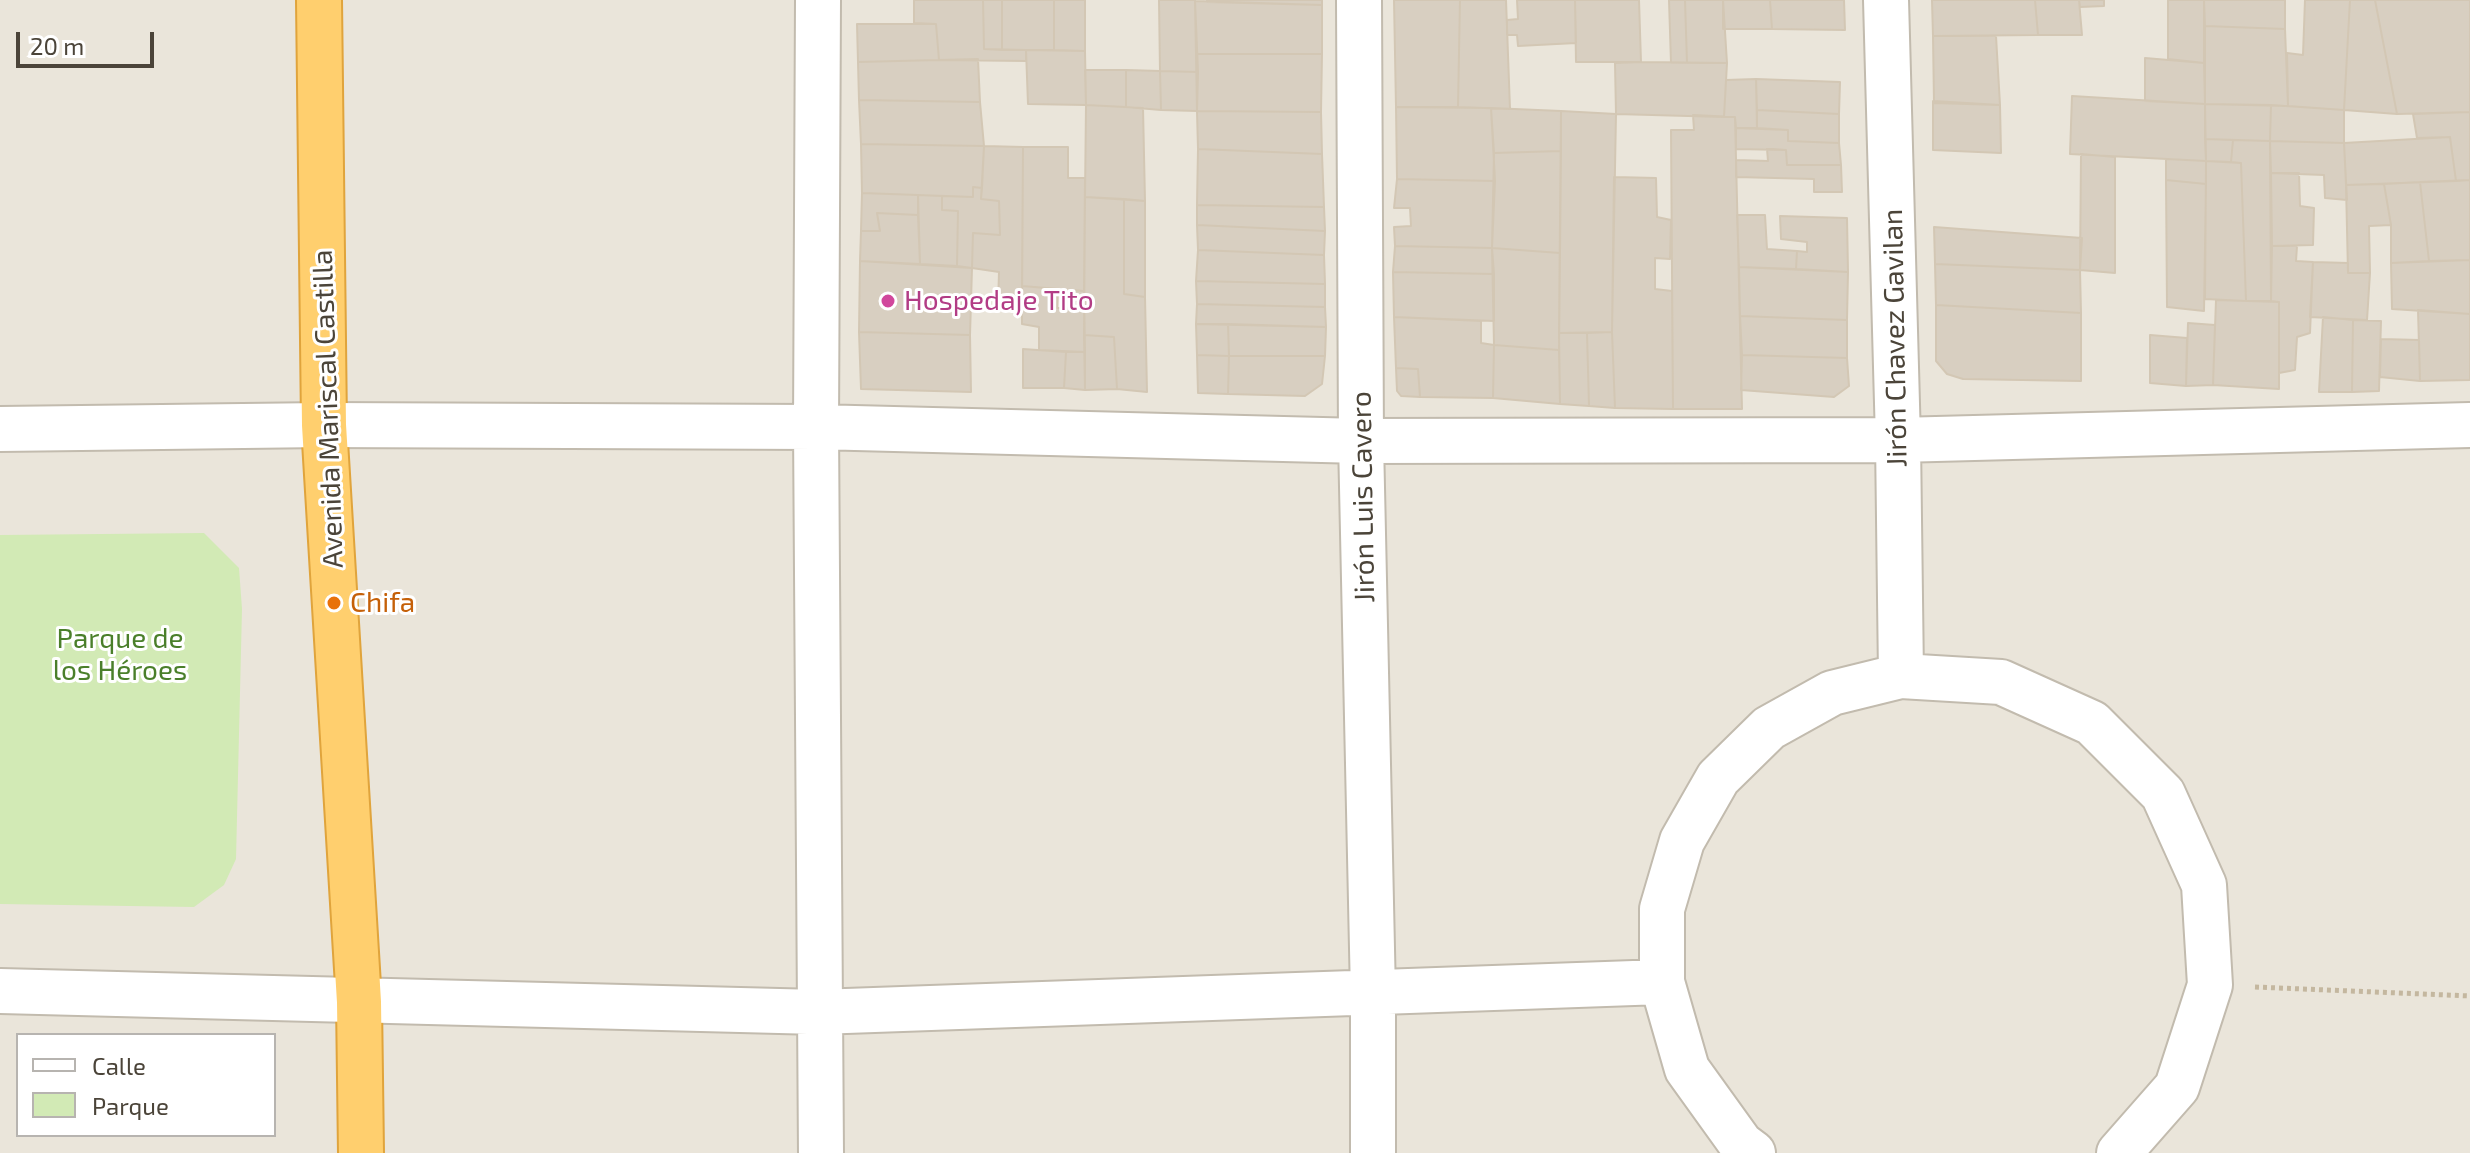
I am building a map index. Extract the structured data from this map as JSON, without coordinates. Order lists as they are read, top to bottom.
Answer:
{
  "streets": {
    "highway": ["Avenida Mariscal Castilla"],
    "street": ["Jirón Chavez Gavilan", "Jirón Luis Cavero"]
  },
  "parks": ["Parque de los Héroes"],
  "places": ["Hospedaje Tito", "Chifa"],
  "legend": ["Calle", "Parque"],
  "scale_bar": "20 m"
}
